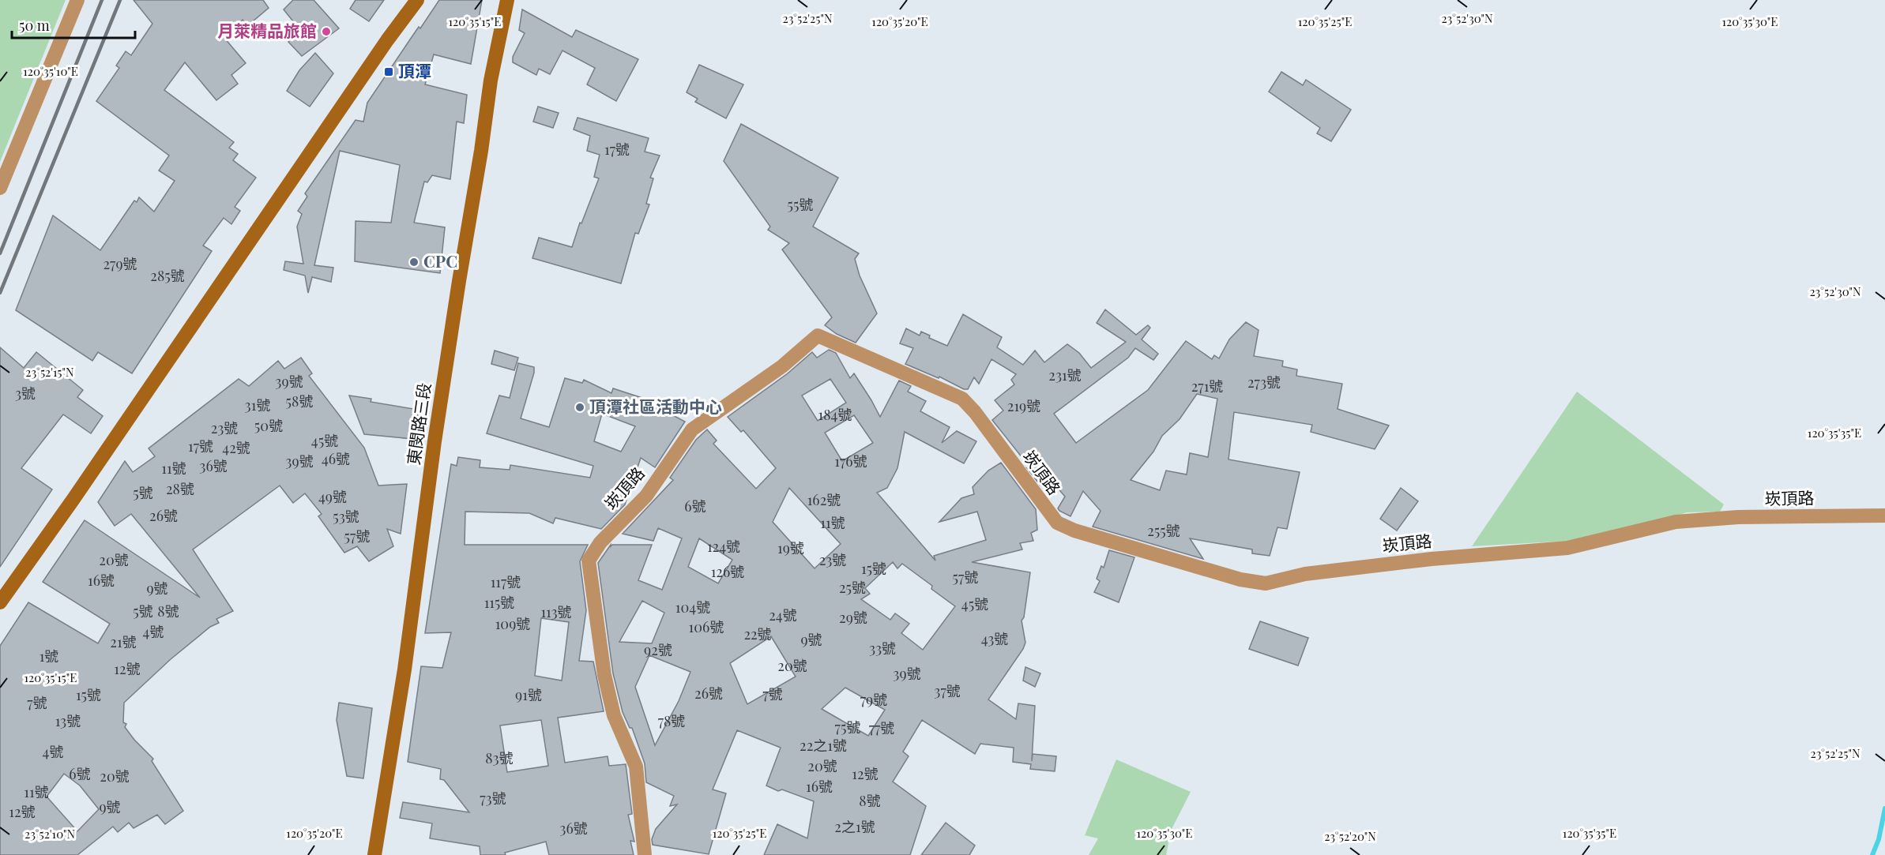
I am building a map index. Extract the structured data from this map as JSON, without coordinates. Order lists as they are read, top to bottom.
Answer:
{
  "streets": {
    "main road": ["東閔路三段"],
    "street": ["崁頂路"]
  },
  "places": {
    "other": ["月萊精品旅館", "CPC", "頂潭社區活動中心"],
    "transit": ["頂潭"]
  },
  "house_numbers": [
    "17號",
    "55號",
    "279號",
    "285號",
    "231號",
    "39號",
    "273號",
    "271號",
    "3號",
    "58號",
    "31號",
    "219號",
    "184號",
    "50號",
    "23號",
    "45號",
    "17號",
    "42號",
    "46號",
    "39號",
    "176號",
    "36號",
    "11號",
    "28號",
    "5號",
    "49號",
    "162號",
    "6號",
    "26號",
    "53號",
    "11號",
    "255號",
    "57號",
    "124號",
    "19號",
    "20號",
    "23號",
    "15號",
    "126號",
    "57號",
    "16號",
    "117號",
    "25號",
    "9號",
    "115號",
    "45號",
    "104號",
    "5號",
    "8號",
    "113號",
    "24號",
    "29號",
    "109號",
    "106號",
    "4號",
    "22號",
    "43號",
    "9號",
    "21號",
    "33號",
    "92號",
    "1號",
    "20號",
    "12號",
    "39號",
    "37號",
    "26號",
    "7號",
    "15號",
    "91號",
    "79號",
    "7號",
    "13號",
    "78號",
    "75號",
    "77號",
    "22之1號",
    "4號",
    "83號",
    "20號",
    "6號",
    "12號",
    "20號",
    "16號",
    "11號",
    "73號",
    "8號",
    "9號",
    "12號",
    "2之1號",
    "36號"
  ],
  "scale_bar": "50 m",
  "coordinates": [
    "23°52'25\"N",
    "23°52'30\"N",
    "120°35'15\"E",
    "120°35'20\"E",
    "120°35'25\"E",
    "120°35'30\"E",
    "120°35'10\"E",
    "23°52'15\"N",
    "120°35'35\"E",
    "23°52'10\"N",
    "23°52'20\"N"
  ]
}
